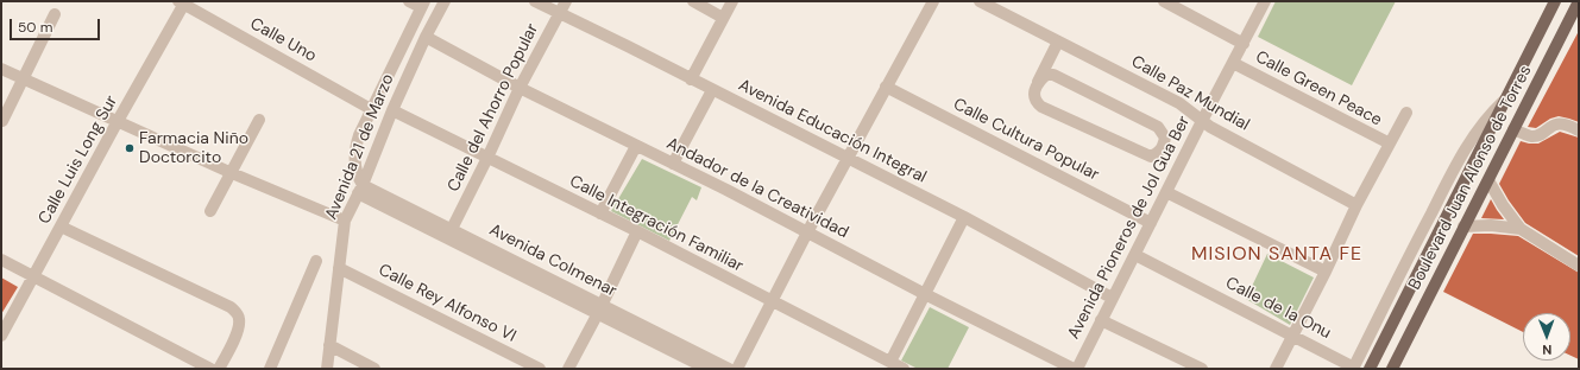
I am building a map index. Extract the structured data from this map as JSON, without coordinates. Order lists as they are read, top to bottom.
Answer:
{
  "streets": {
    "main road": ["Boulevard Juan Alonso de Torres"],
    "street": [
      "Calle Uno",
      "Calle Green Peace",
      "Calle Paz Mundial",
      "Calle del Ahorro Popular",
      "Avenida Educación Integral",
      "Calle Cultura Popular",
      "Avenida 21 de Marzo",
      "Calle Luis Long Sur",
      "Andador de la Creatividad",
      "Calle Integración Familiar",
      "Avenida Pioneros de Jol Gua Ber",
      "Avenida Colmenar",
      "Calle Rey Alfonso VI",
      "Calle de la Onu"
    ]
  },
  "crossings": [
    ["Calle Uno", "Calle Luis Long Sur"],
    ["Calle Green Peace", "Avenida Pioneros de Jol Gua Ber"],
    ["Calle Paz Mundial", "Avenida Pioneros de Jol Gua Ber"],
    ["Calle del Ahorro Popular", "Avenida Educación Integral"],
    ["Calle del Ahorro Popular", "Andador de la Creatividad"],
    ["Calle del Ahorro Popular", "Calle Integración Familiar"],
    ["Calle del Ahorro Popular", "Avenida Colmenar"],
    ["Avenida Educación Integral", "Avenida Pioneros de Jol Gua Ber"],
    ["Calle Cultura Popular", "Avenida Pioneros de Jol Gua Ber"],
    ["Avenida 21 de Marzo", "Andador de la Creatividad"],
    ["Avenida 21 de Marzo", "Calle Integración Familiar"],
    ["Avenida 21 de Marzo", "Avenida Colmenar"],
    ["Avenida 21 de Marzo", "Calle Rey Alfonso VI"],
    ["Andador de la Creatividad", "Avenida Pioneros de Jol Gua Ber"],
    ["Avenida Pioneros de Jol Gua Ber", "Calle de la Onu"]
  ],
  "districts": ["MISION SANTA FE"],
  "places": ["Farmacia Niño Doctorcito"],
  "scale_bar": "50 m",
  "north": "bottom"
}
